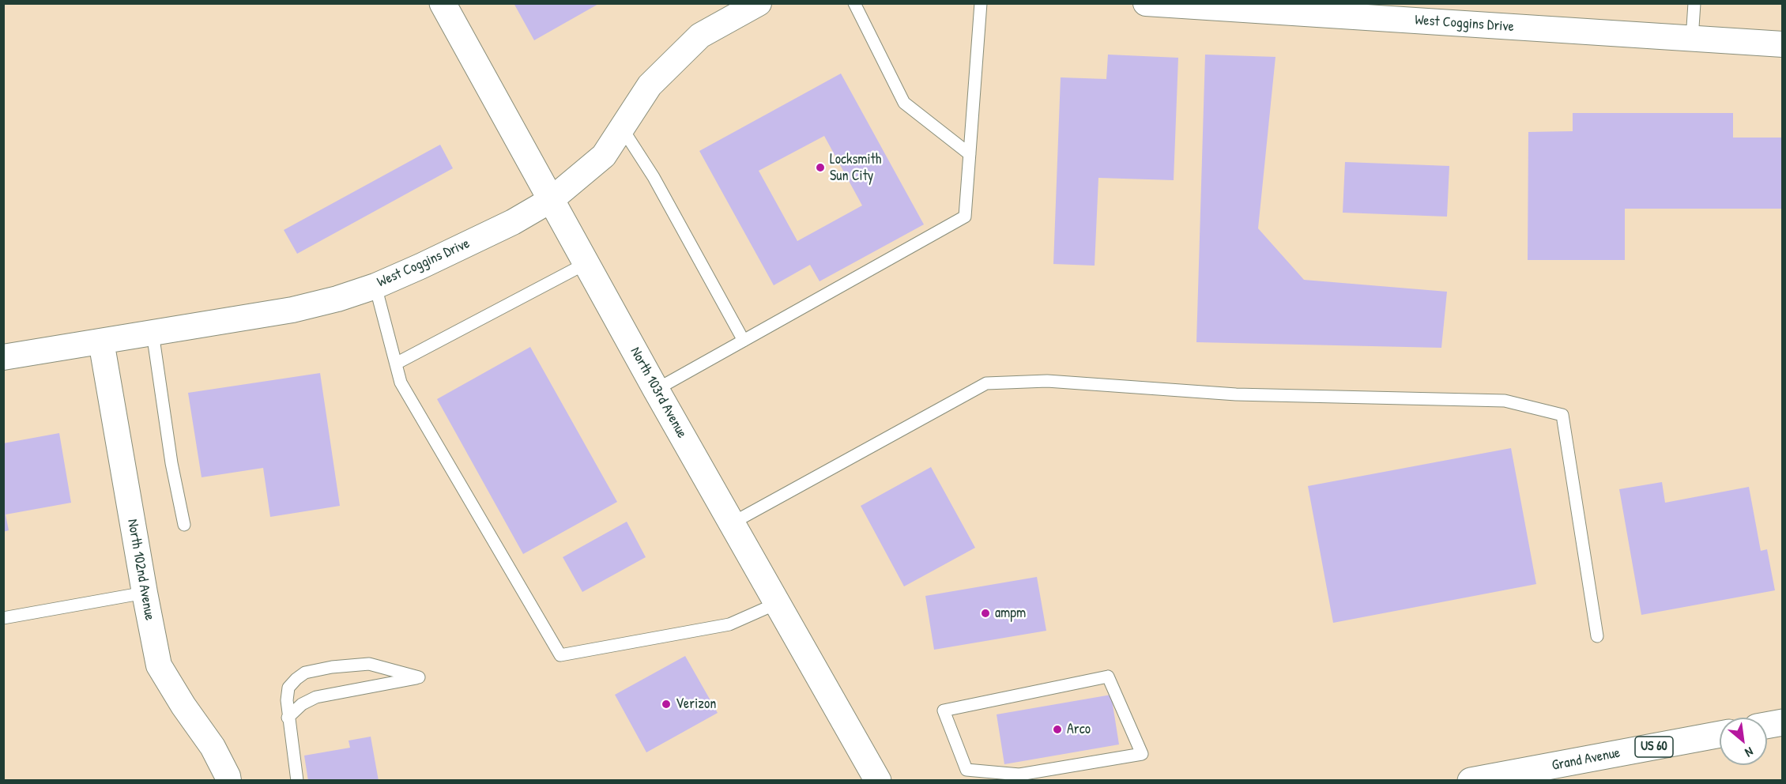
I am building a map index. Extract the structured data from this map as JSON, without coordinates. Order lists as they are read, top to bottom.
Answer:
{
  "streets": {
    "main road": ["North 103rd Avenue", "US 60", "Grand Avenue"],
    "street": ["West Coggins Drive", "North 102nd Avenue"]
  },
  "crossings": [
    ["West Coggins Drive", "North 103rd Avenue"],
    ["West Coggins Drive", "North 102nd Avenue"]
  ],
  "places": [
    "Locksmith Sun City",
    "ampm",
    "Verizon",
    "Arco"
  ],
  "north": "bottom right"
}
